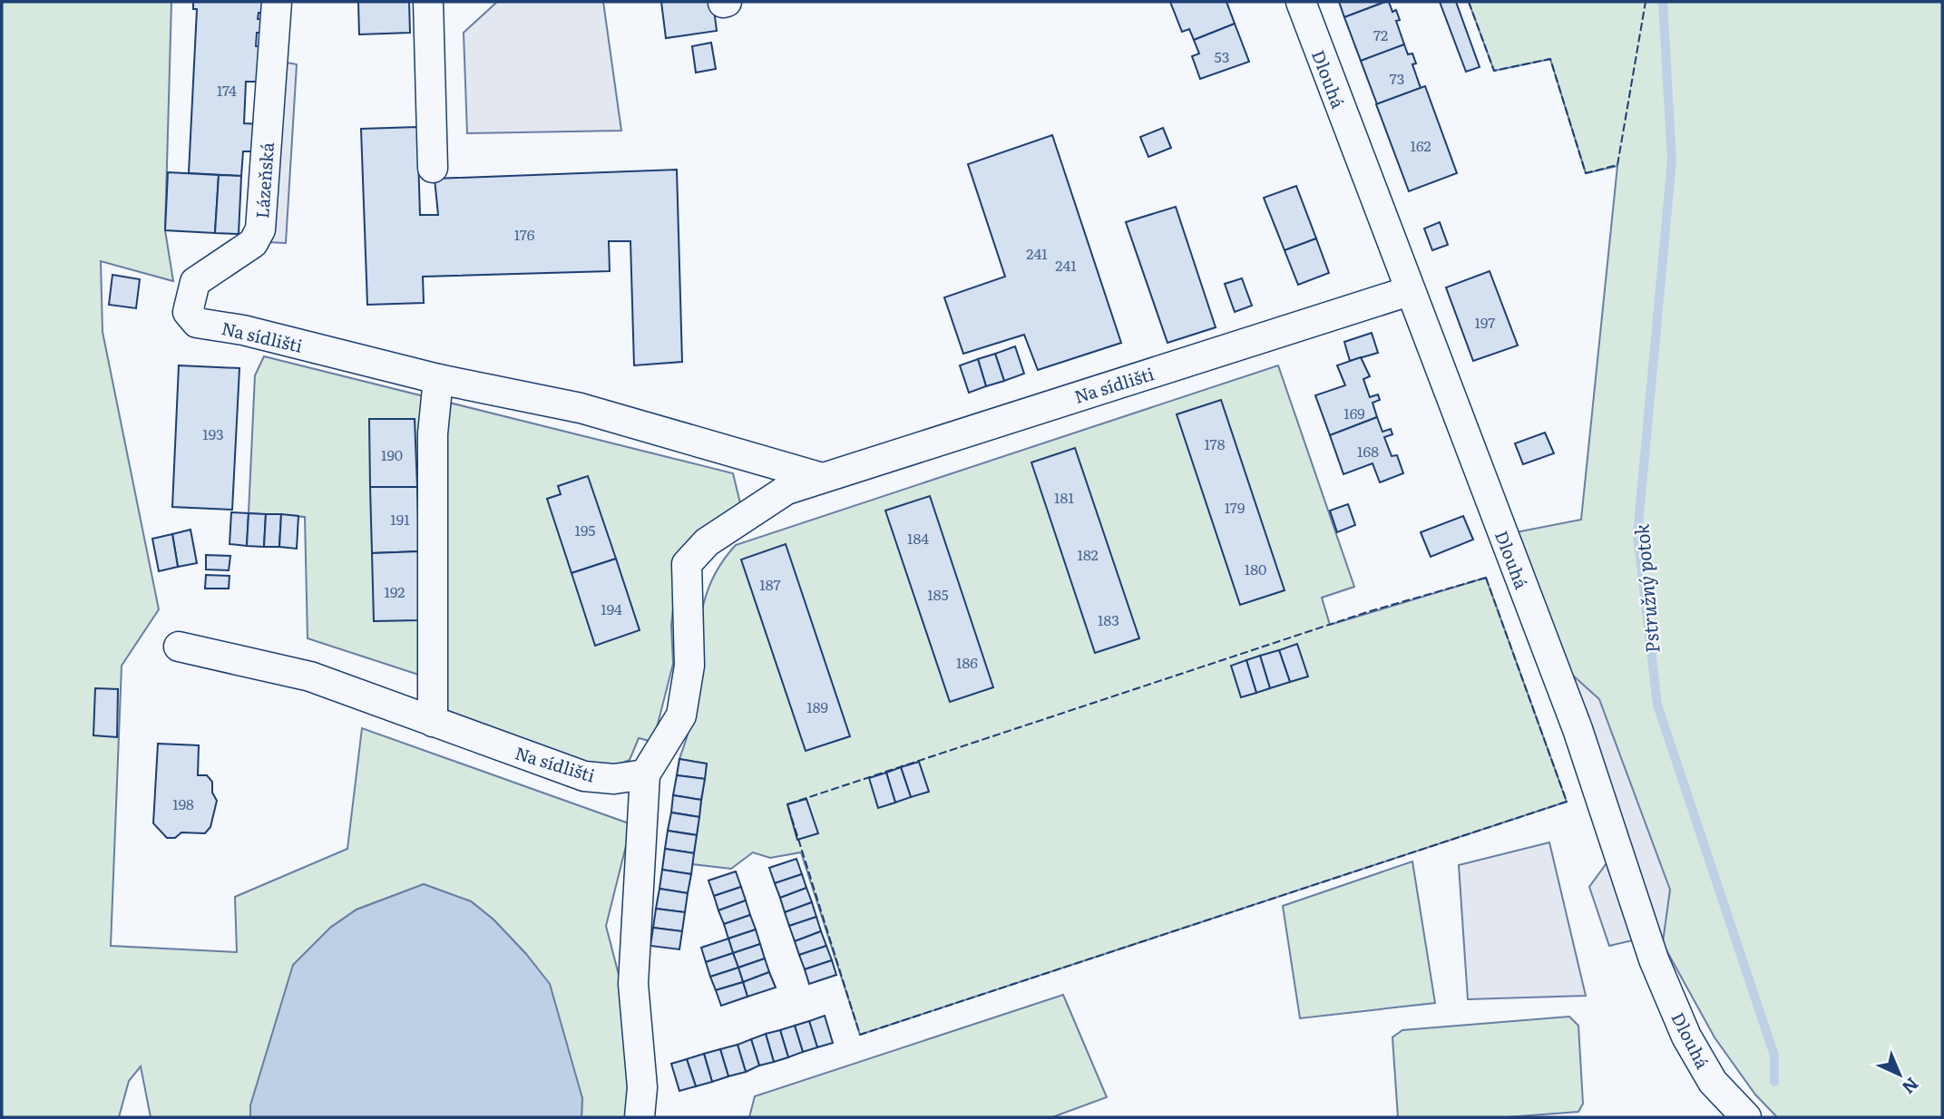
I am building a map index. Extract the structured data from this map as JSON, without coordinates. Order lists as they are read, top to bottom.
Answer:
{
  "streets": {
    "street": ["Dlouhá", "Lázeňská", "Na sídlišti"]
  },
  "crossings": [
    ["Dlouhá", "Na sídlišti"],
    ["Lázeňská", "Na sídlišti"]
  ],
  "water": ["Pstružný potok"],
  "house_numbers": [
    "72",
    "53",
    "73",
    "174",
    "162",
    "176",
    "241",
    "241",
    "197",
    "169",
    "193",
    "178",
    "168",
    "190",
    "181",
    "179",
    "191",
    "195",
    "184",
    "182",
    "180",
    "187",
    "192",
    "185",
    "194",
    "183",
    "186",
    "189",
    "198"
  ],
  "north": "bottom right"
}
